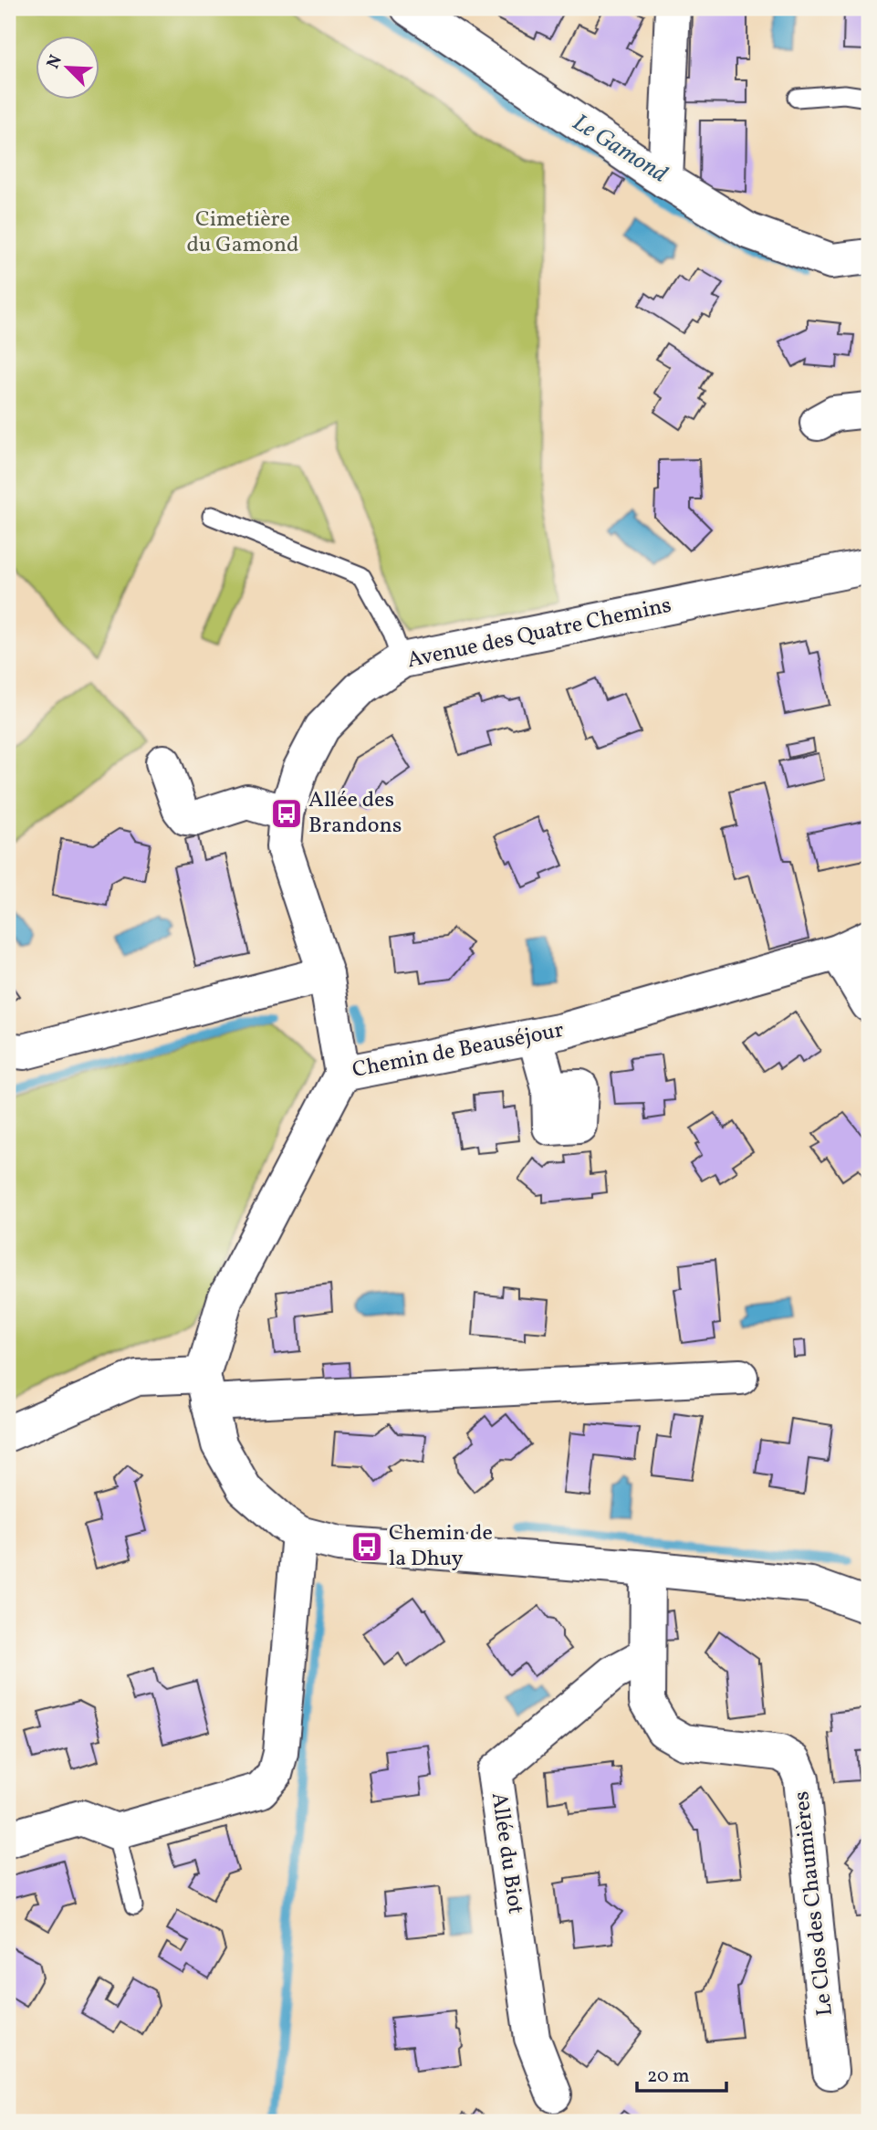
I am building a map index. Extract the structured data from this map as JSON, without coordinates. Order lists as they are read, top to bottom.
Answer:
{
  "streets": {
    "street": [
      "Avenue des Quatre Chemins",
      "Chemin de Beauséjour",
      "Allée du Biot",
      "Le Clos des Chaumières"
    ]
  },
  "crossings": [
    ["Avenue des Quatre Chemins", "Chemin de Beauséjour"],
    ["Allée du Biot", "Le Clos des Chaumières"]
  ],
  "water": ["Le Gamond"],
  "parks": ["Cimetière du Gamond"],
  "places": {
    "bus stop": ["Allée des Brandons", "Chemin de la Dhuy"]
  },
  "scale_bar": "20 m",
  "north": "top left"
}
